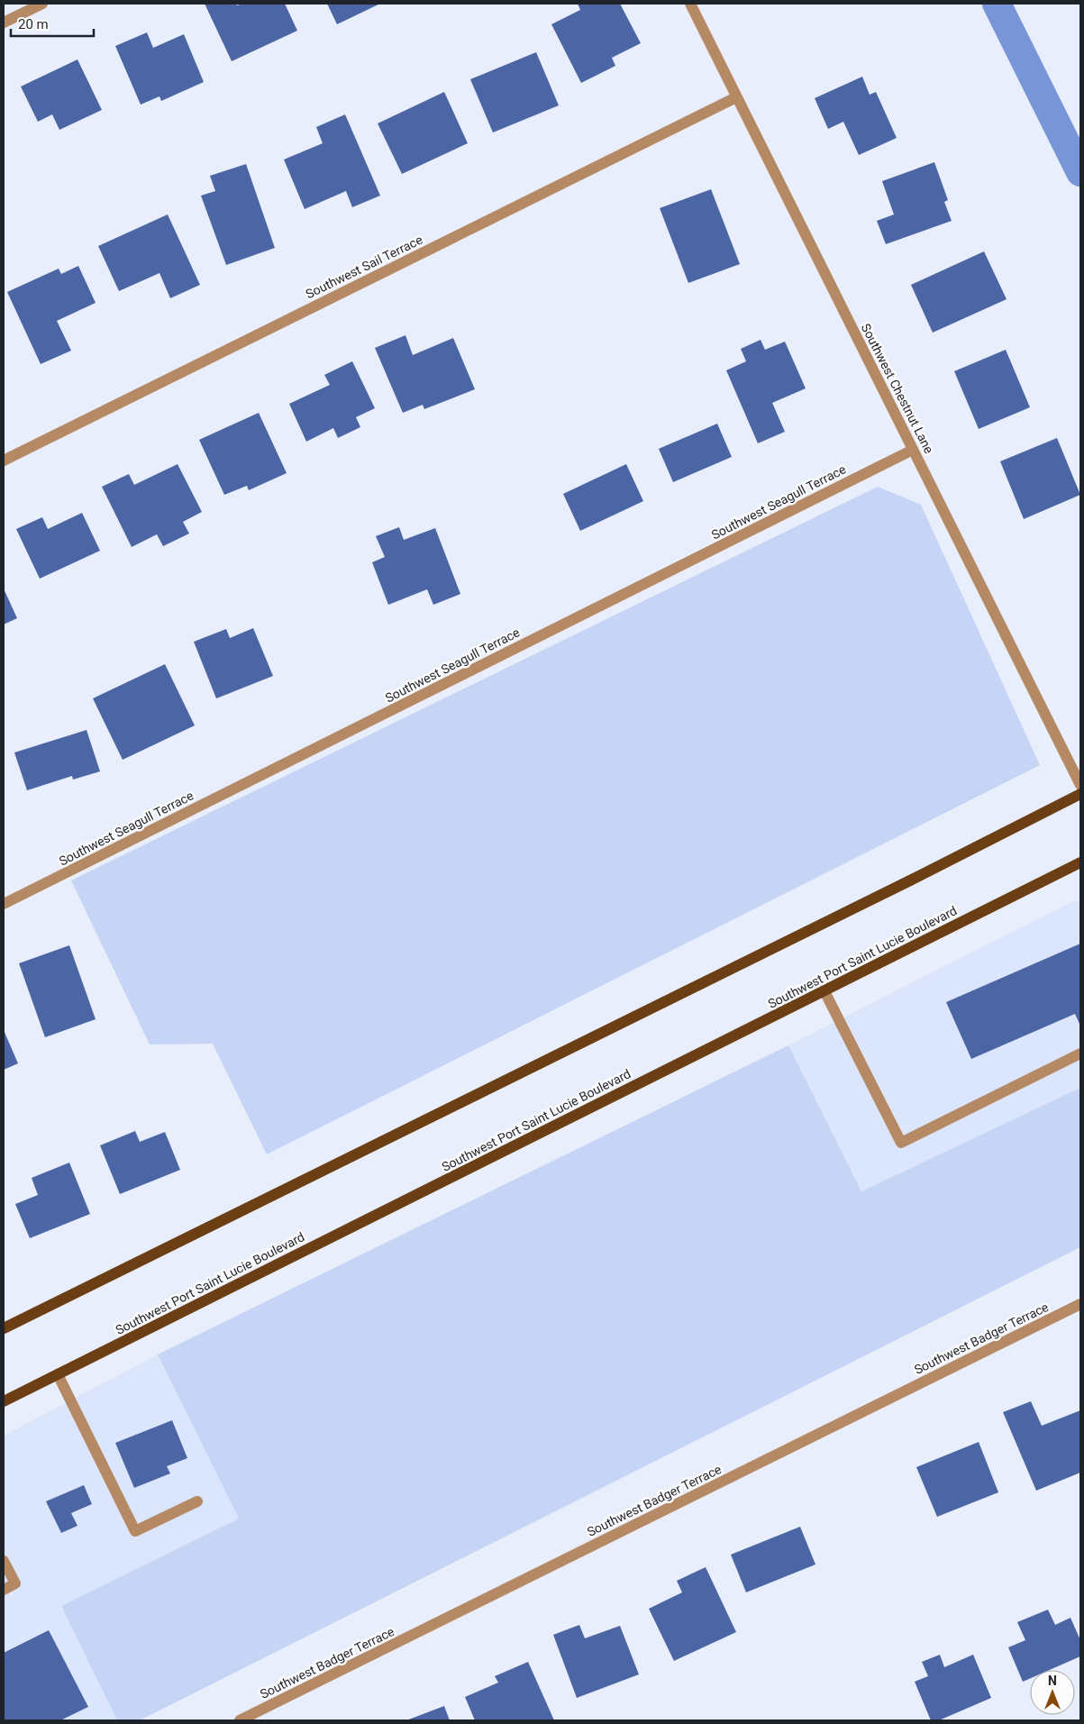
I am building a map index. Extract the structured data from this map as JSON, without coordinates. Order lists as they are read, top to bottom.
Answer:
{
  "streets": {
    "main road": ["Southwest Port Saint Lucie Boulevard"],
    "street": [
      "Southwest Sail Terrace",
      "Southwest Chestnut Lane",
      "Southwest Seagull Terrace",
      "Southwest Badger Terrace"
    ]
  },
  "crossings": [
    ["Southwest Sail Terrace", "Southwest Chestnut Lane"],
    ["Southwest Chestnut Lane", "Southwest Seagull Terrace"]
  ],
  "scale_bar": "20 m",
  "north": "top"
}
